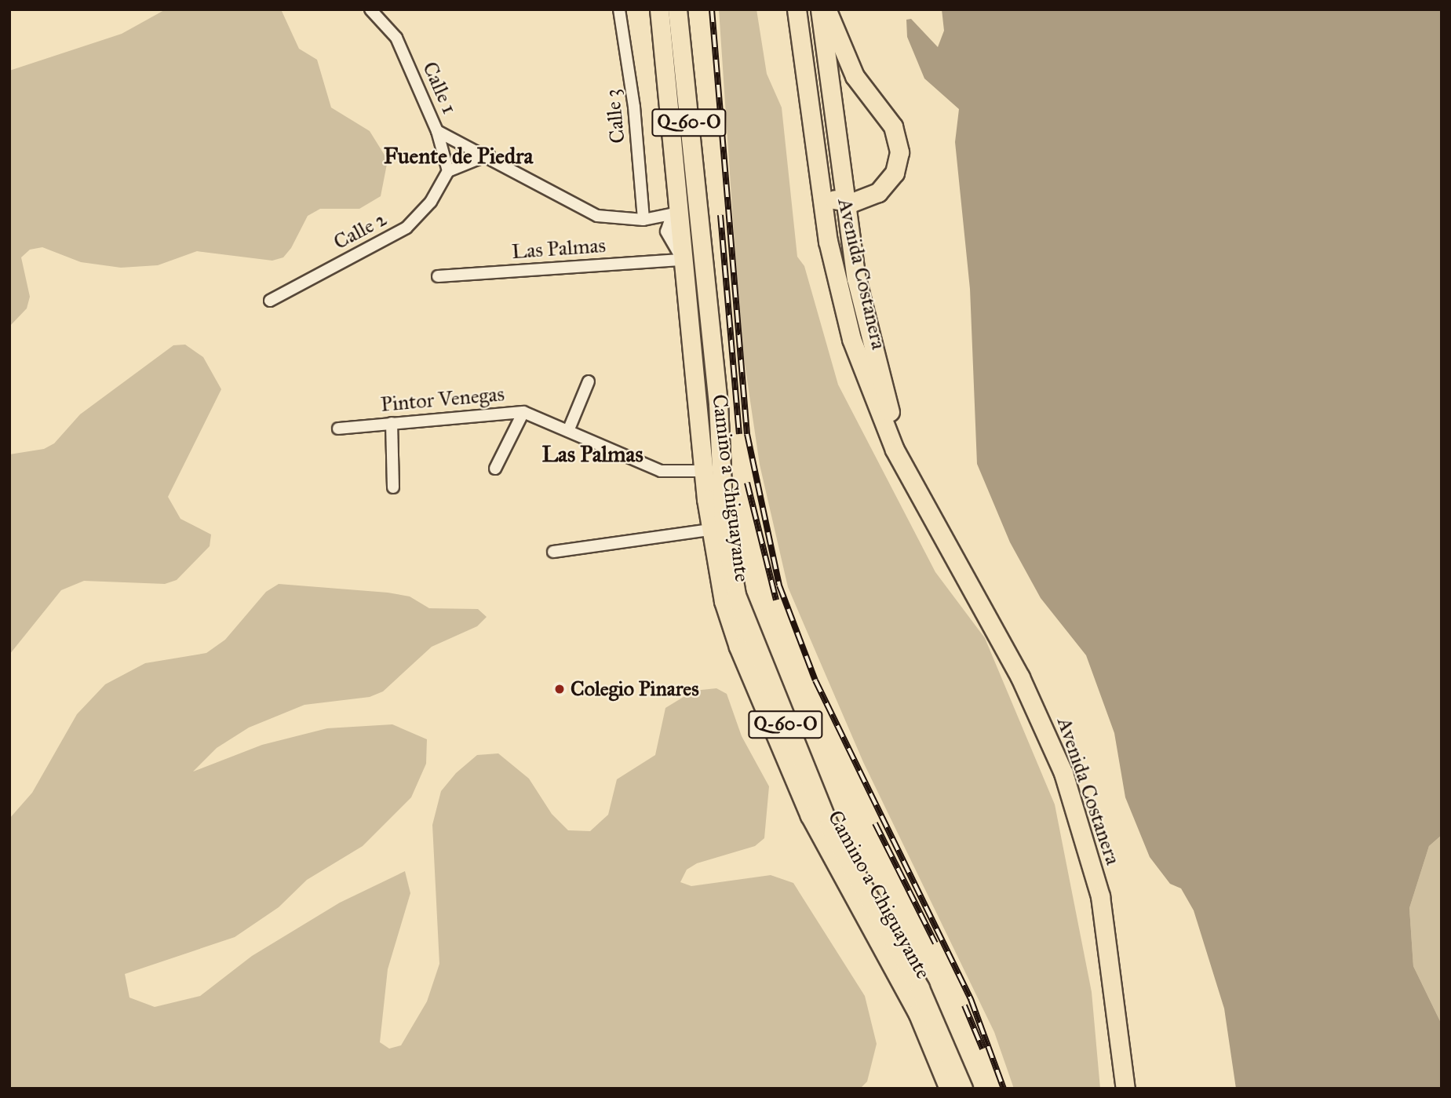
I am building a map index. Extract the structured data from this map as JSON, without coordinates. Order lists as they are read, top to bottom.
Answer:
{
  "streets": {
    "main road": ["Q-60-O", "Avenida Costanera", "Camino a Chiguayante"],
    "street": [
      "Calle 1",
      "Calle 3",
      "Calle 2",
      "Las Palmas",
      "Pintor Venegas"
    ]
  },
  "crossings": [
    ["Calle 1", "Calle 3"],
    ["Calle 1", "Camino a Chiguayante"],
    ["Las Palmas", "Camino a Chiguayante"],
    ["Pintor Venegas", "Camino a Chiguayante"]
  ],
  "districts": ["Fuente de Piedra", "Las Palmas"],
  "places": ["Colegio Pinares"]
}
